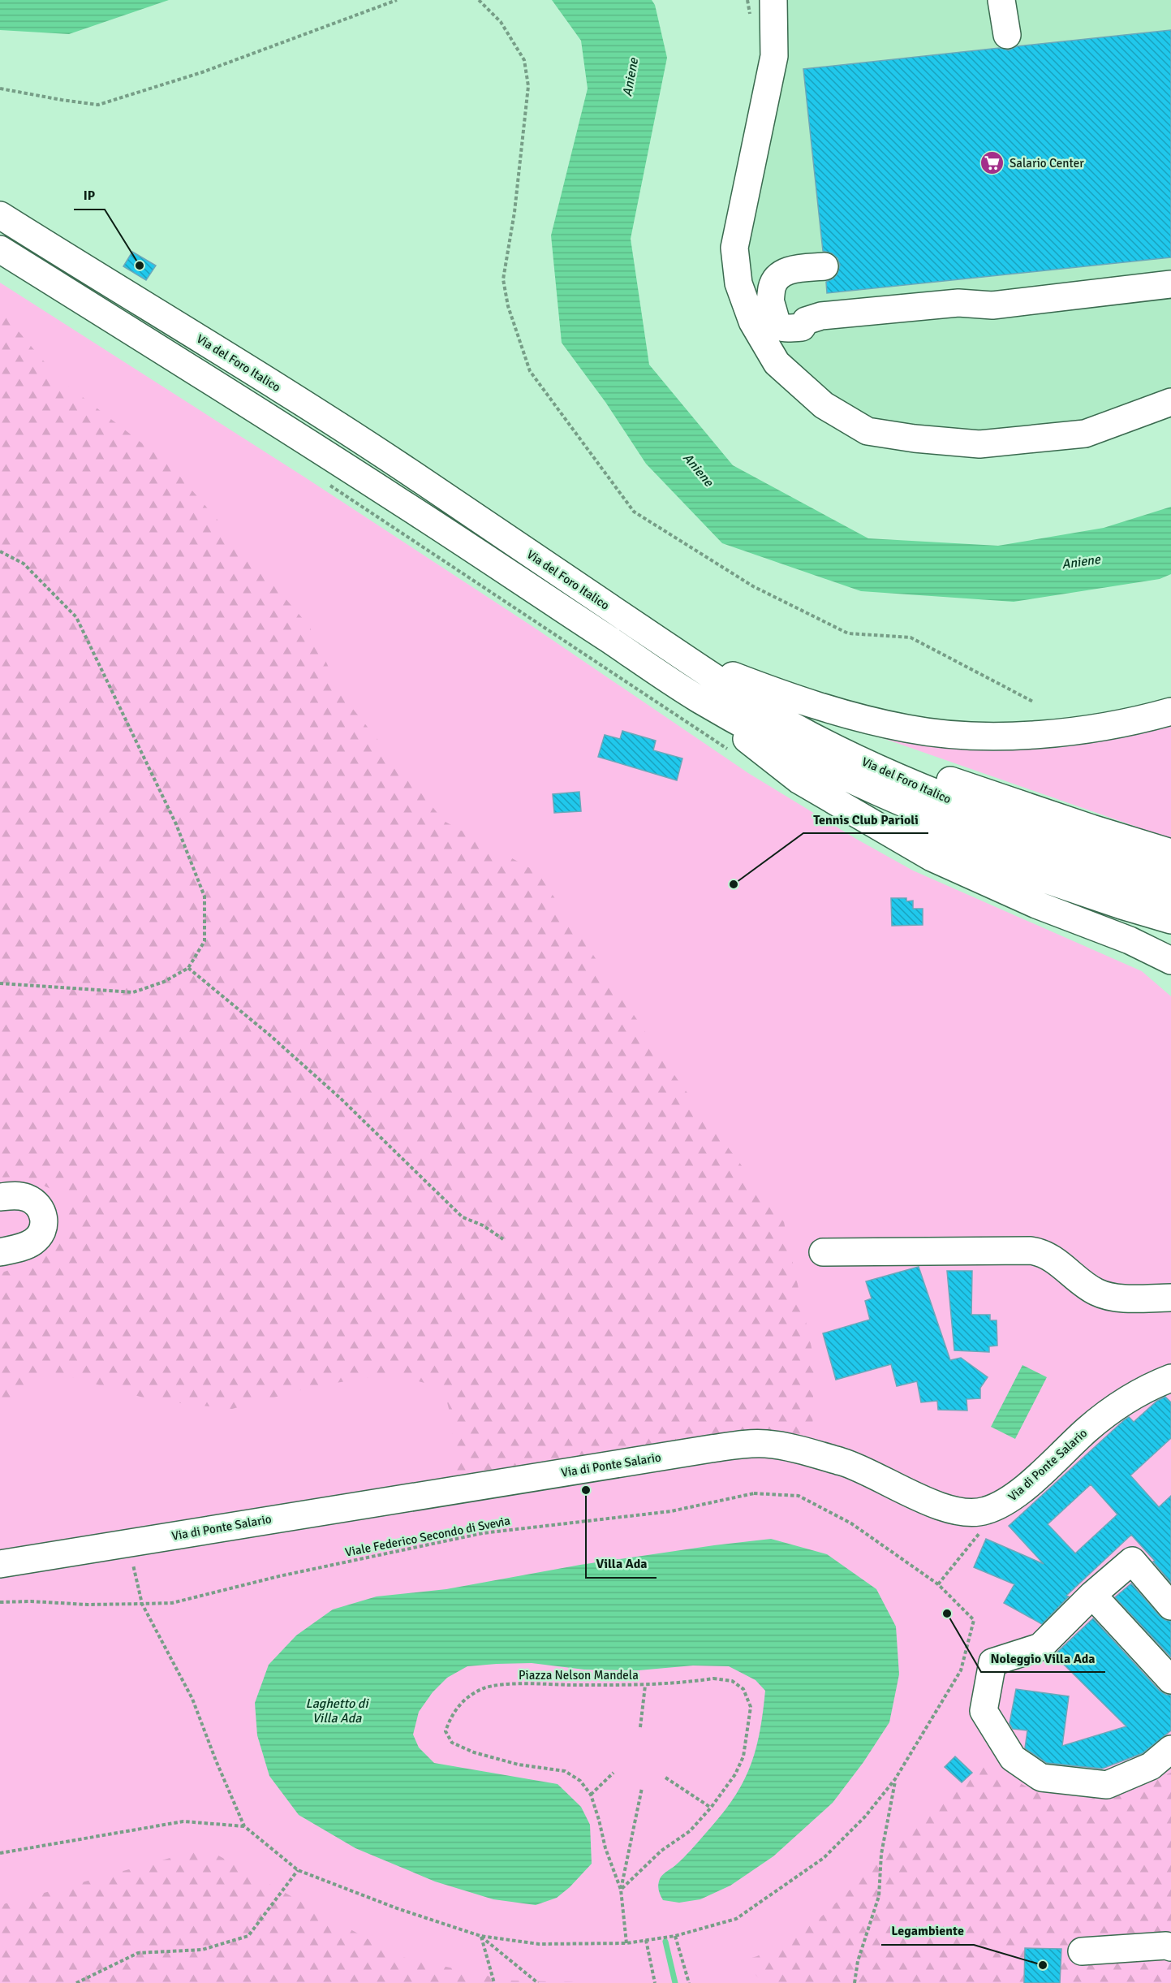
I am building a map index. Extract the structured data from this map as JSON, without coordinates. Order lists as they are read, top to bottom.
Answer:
{
  "streets": {
    "main road": ["Via del Foro Italico", "Via di Ponte Salario"],
    "path": ["Viale Federico Secondo di Svevia", "Piazza Nelson Mandela"]
  },
  "crossings": [
    ["Viale Federico Secondo di Svevia", "Piazza Nelson Mandela"]
  ],
  "water": ["Aniene", "Laghetto di Villa Ada"],
  "places": {
    "supermarket": ["Salario Center"],
    "other": [
      "IP",
      "Tennis Club Parioli",
      "Villa Ada",
      "Noleggio Villa Ada",
      "Legambiente"
    ]
  }
}
